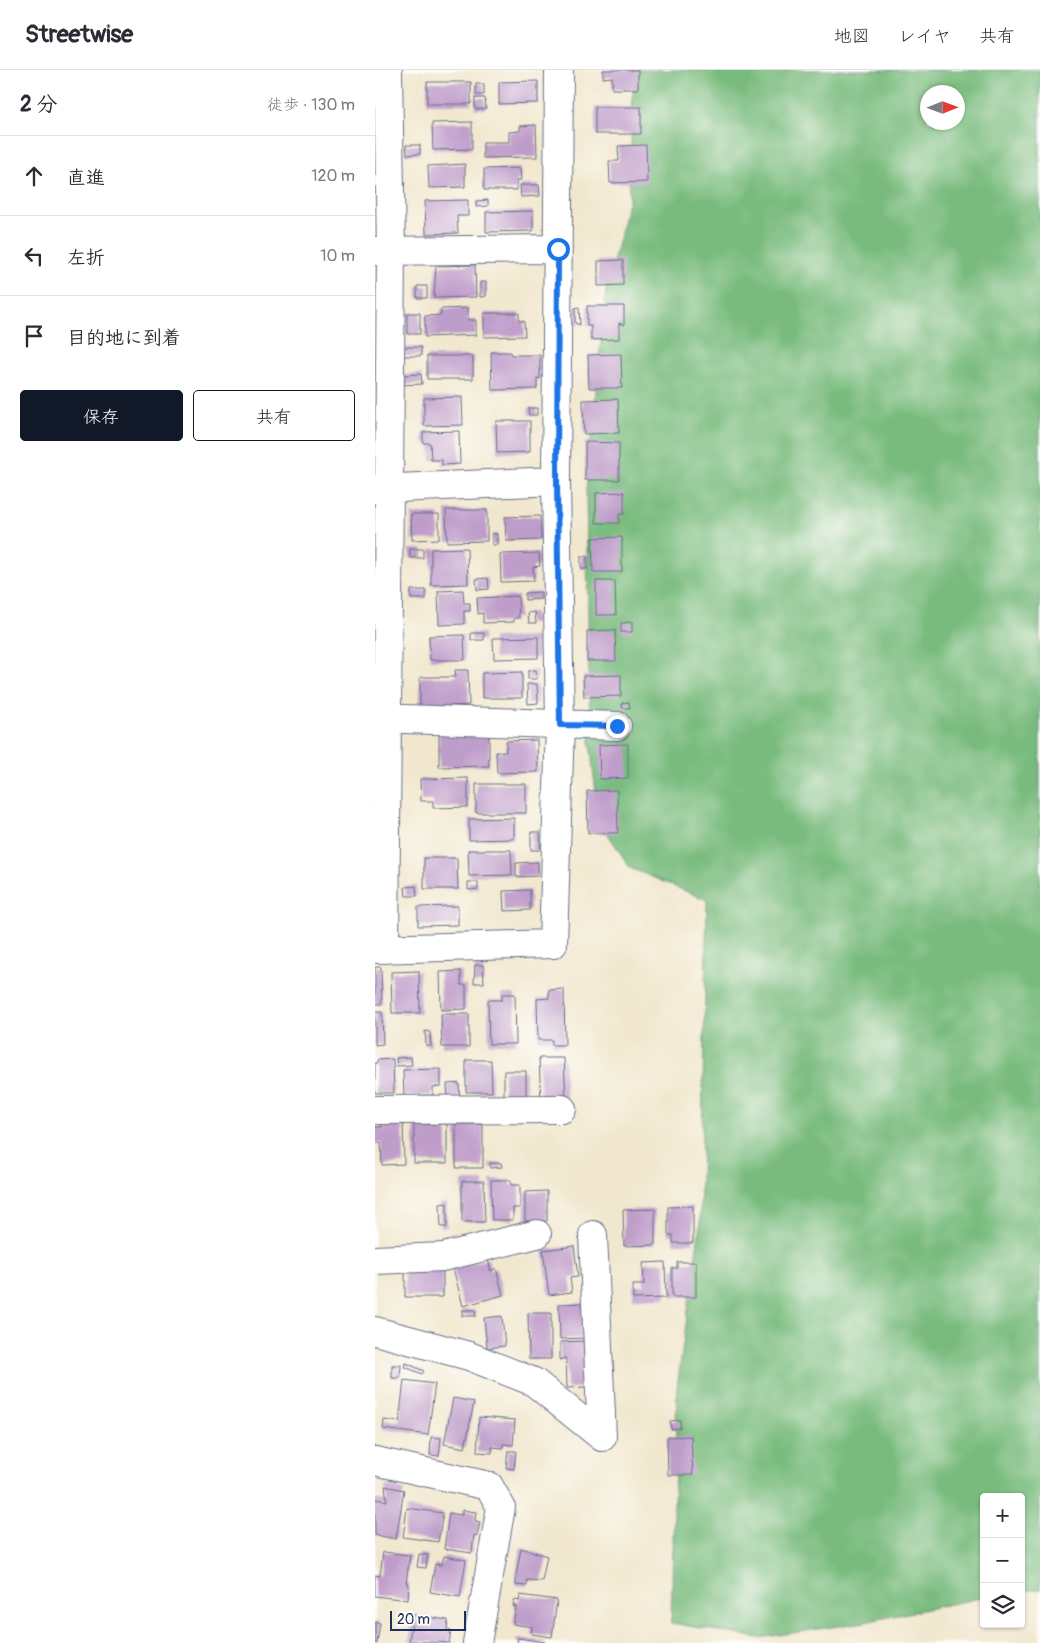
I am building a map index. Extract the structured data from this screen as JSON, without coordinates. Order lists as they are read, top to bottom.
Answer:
{
  "scale_bar": "20 m",
  "north": "right",
  "page": {
    "header": "Streetwise",
    "nav": ["地図", "レイヤ", "共有"],
    "heading": ["2 分", "徒歩 · 130 m"],
    "list": [
      ["直進", "120 m"],
      ["左折", "10 m"],
      "目的地に到着"
    ],
    "buttons": ["保存", "共有"],
    "map_buttons": ["+", "−"],
    "scale": "20 m"
  }
}
